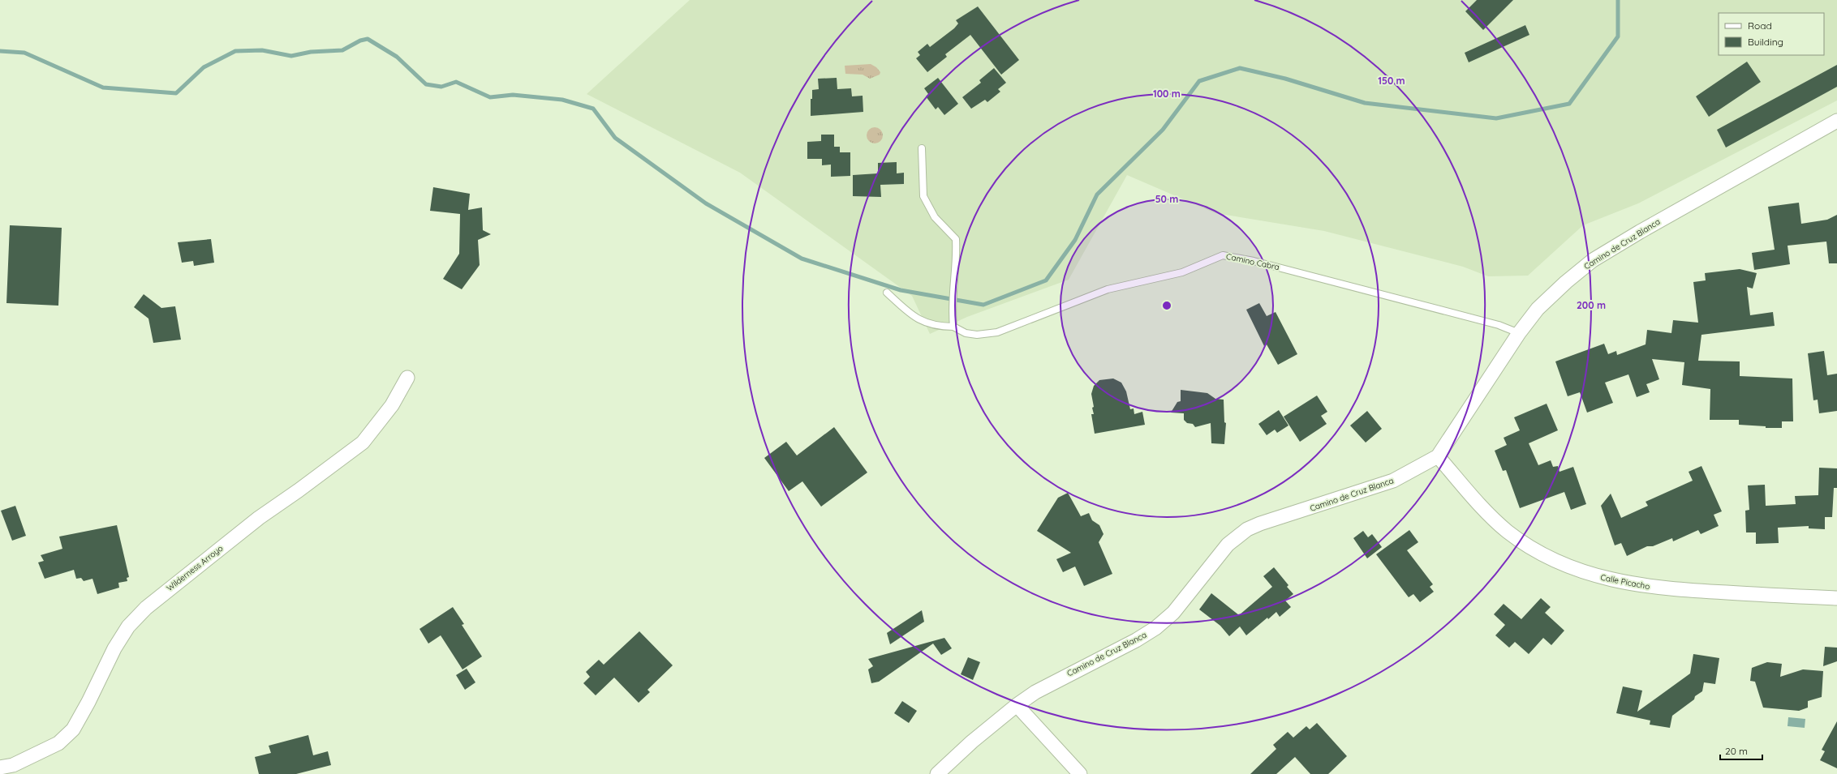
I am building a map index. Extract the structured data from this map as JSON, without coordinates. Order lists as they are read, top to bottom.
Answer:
{
  "streets": {
    "street": ["Camino de Cruz Blanca", "Wilderness Arroyo", "Calle Picacho"],
    "lane": ["Camino Cabra"]
  },
  "crossings": [
    ["Camino de Cruz Blanca", "Camino Cabra"],
    ["Camino de Cruz Blanca", "Calle Picacho"]
  ],
  "legend": ["Road", "Building"],
  "scale_bar": "20 m",
  "rings": [
    "150 m",
    "100 m",
    "50 m",
    "200 m"
  ]
}
